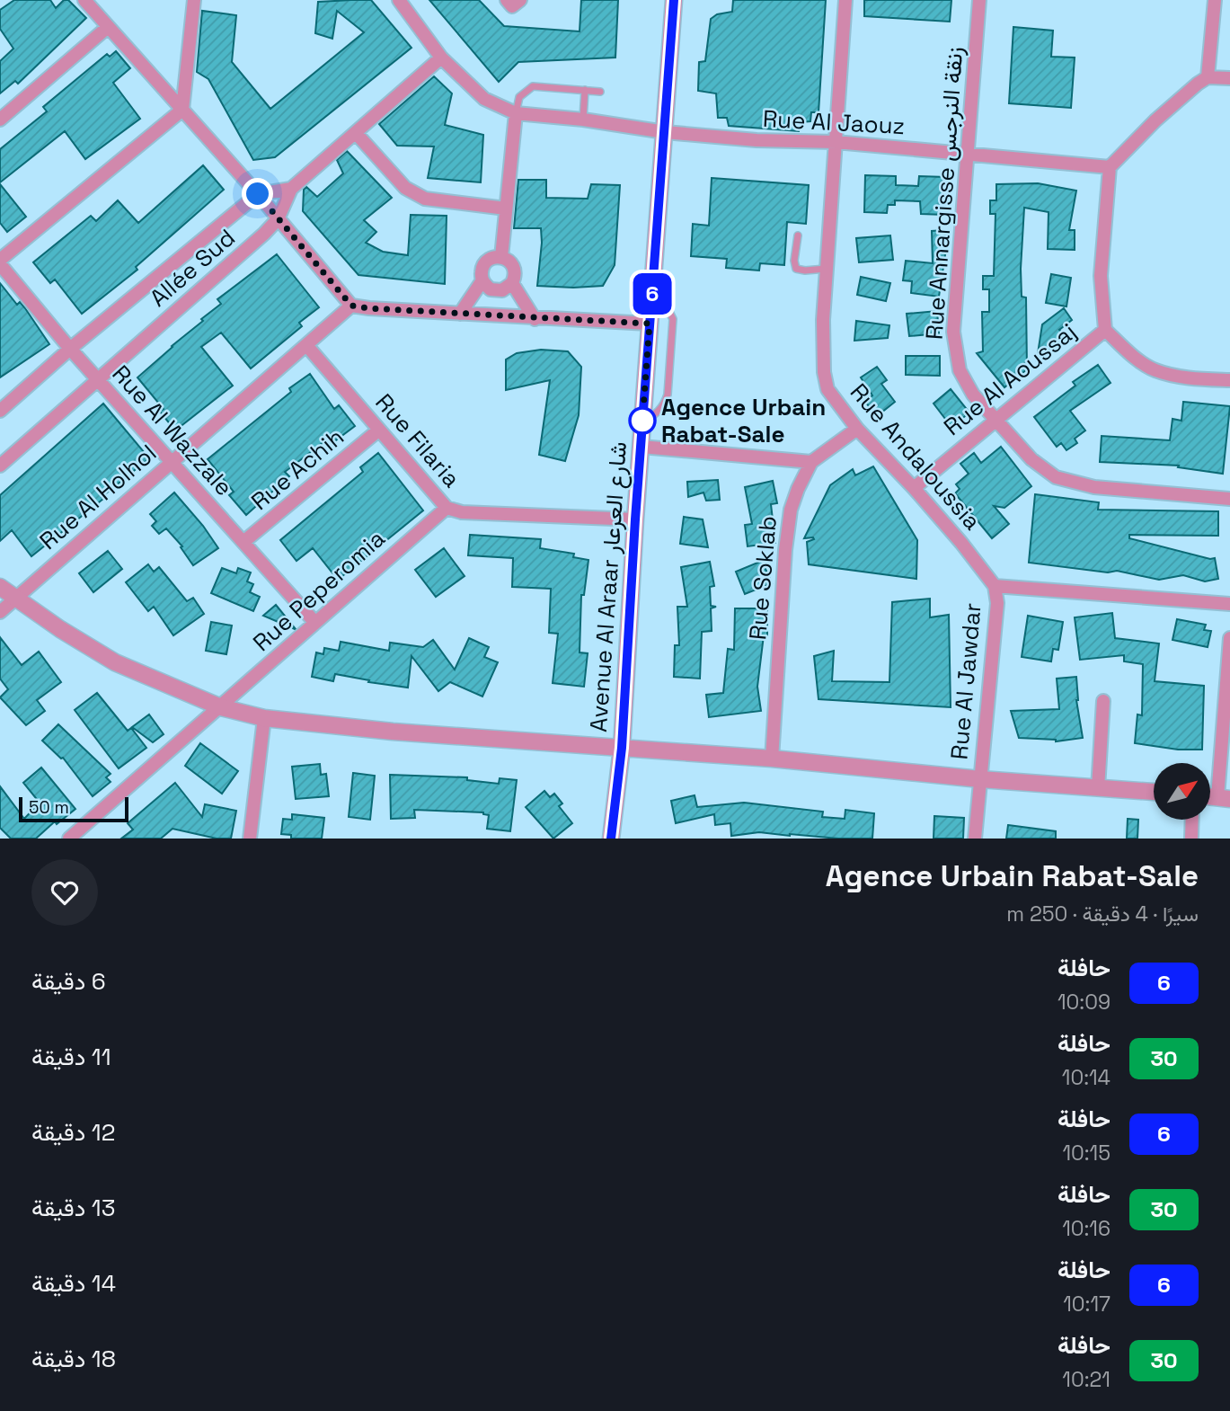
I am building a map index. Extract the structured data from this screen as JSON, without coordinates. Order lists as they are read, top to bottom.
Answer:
{
  "streets": {
    "street": [
      "Rue Al Jaouz",
      "Rue Annargisse زنقة النرجس",
      "Allée Sud",
      "Rue Al Aoussaj",
      "Rue Al Wazzale",
      "Rue Filaria",
      "Rue Andaloussia",
      "Rue Achih",
      "Rue Al Holhol",
      "Rue Soklab",
      "Avenue Al Araar شارع العرعار",
      "Rue Peperomia",
      "Rue Al Jawdar"
    ]
  },
  "crossings": [
    ["Rue Al Jaouz", "Rue Annargisse زنقة النرجس"],
    ["Rue Al Jaouz", "Rue Andaloussia"],
    ["Rue Al Jaouz", "Avenue Al Araar شارع العرعار"],
    ["Rue Annargisse زنقة النرجس", "Rue Al Aoussaj"],
    ["Allée Sud", "Rue Al Wazzale"],
    ["Rue Al Aoussaj", "Rue Andaloussia"],
    ["Rue Al Wazzale", "Rue Achih"],
    ["Rue Al Wazzale", "Rue Al Holhol"],
    ["Rue Al Wazzale", "Rue Peperomia"],
    ["Rue Filaria", "Rue Achih"],
    ["Rue Filaria", "Rue Al Holhol"],
    ["Rue Filaria", "Avenue Al Araar شارع العرعار"],
    ["Rue Filaria", "Rue Peperomia"],
    ["Rue Andaloussia", "Rue Soklab"],
    ["Rue Andaloussia", "Rue Al Jawdar"]
  ],
  "places": ["Agence Urbain Rabat-Sale"],
  "lines": ["bus line 6"],
  "scale_bar": "50 m",
  "north": "top right",
  "page": {
    "on_map": "6",
    "scale": "50 m",
    "heading": ["Agence Urbain Rabat-Sale", "سيرًا · 4 دقيقة · 250 m"],
    "list": [
      {
        "mark": "6",
        "name": "حافلة",
        "note": "10:09",
        "value": "6 دقيقة"
      },
      {
        "mark": "30",
        "name": "حافلة",
        "note": "10:14",
        "value": "11 دقيقة"
      },
      {
        "mark": "6",
        "name": "حافلة",
        "note": "10:15",
        "value": "12 دقيقة"
      },
      {
        "mark": "30",
        "name": "حافلة",
        "note": "10:16",
        "value": "13 دقيقة"
      },
      {
        "mark": "6",
        "name": "حافلة",
        "note": "10:17",
        "value": "14 دقيقة"
      },
      {
        "mark": "30",
        "name": "حافلة",
        "note": "10:21",
        "value": "18 دقيقة"
      }
    ]
  }
}
